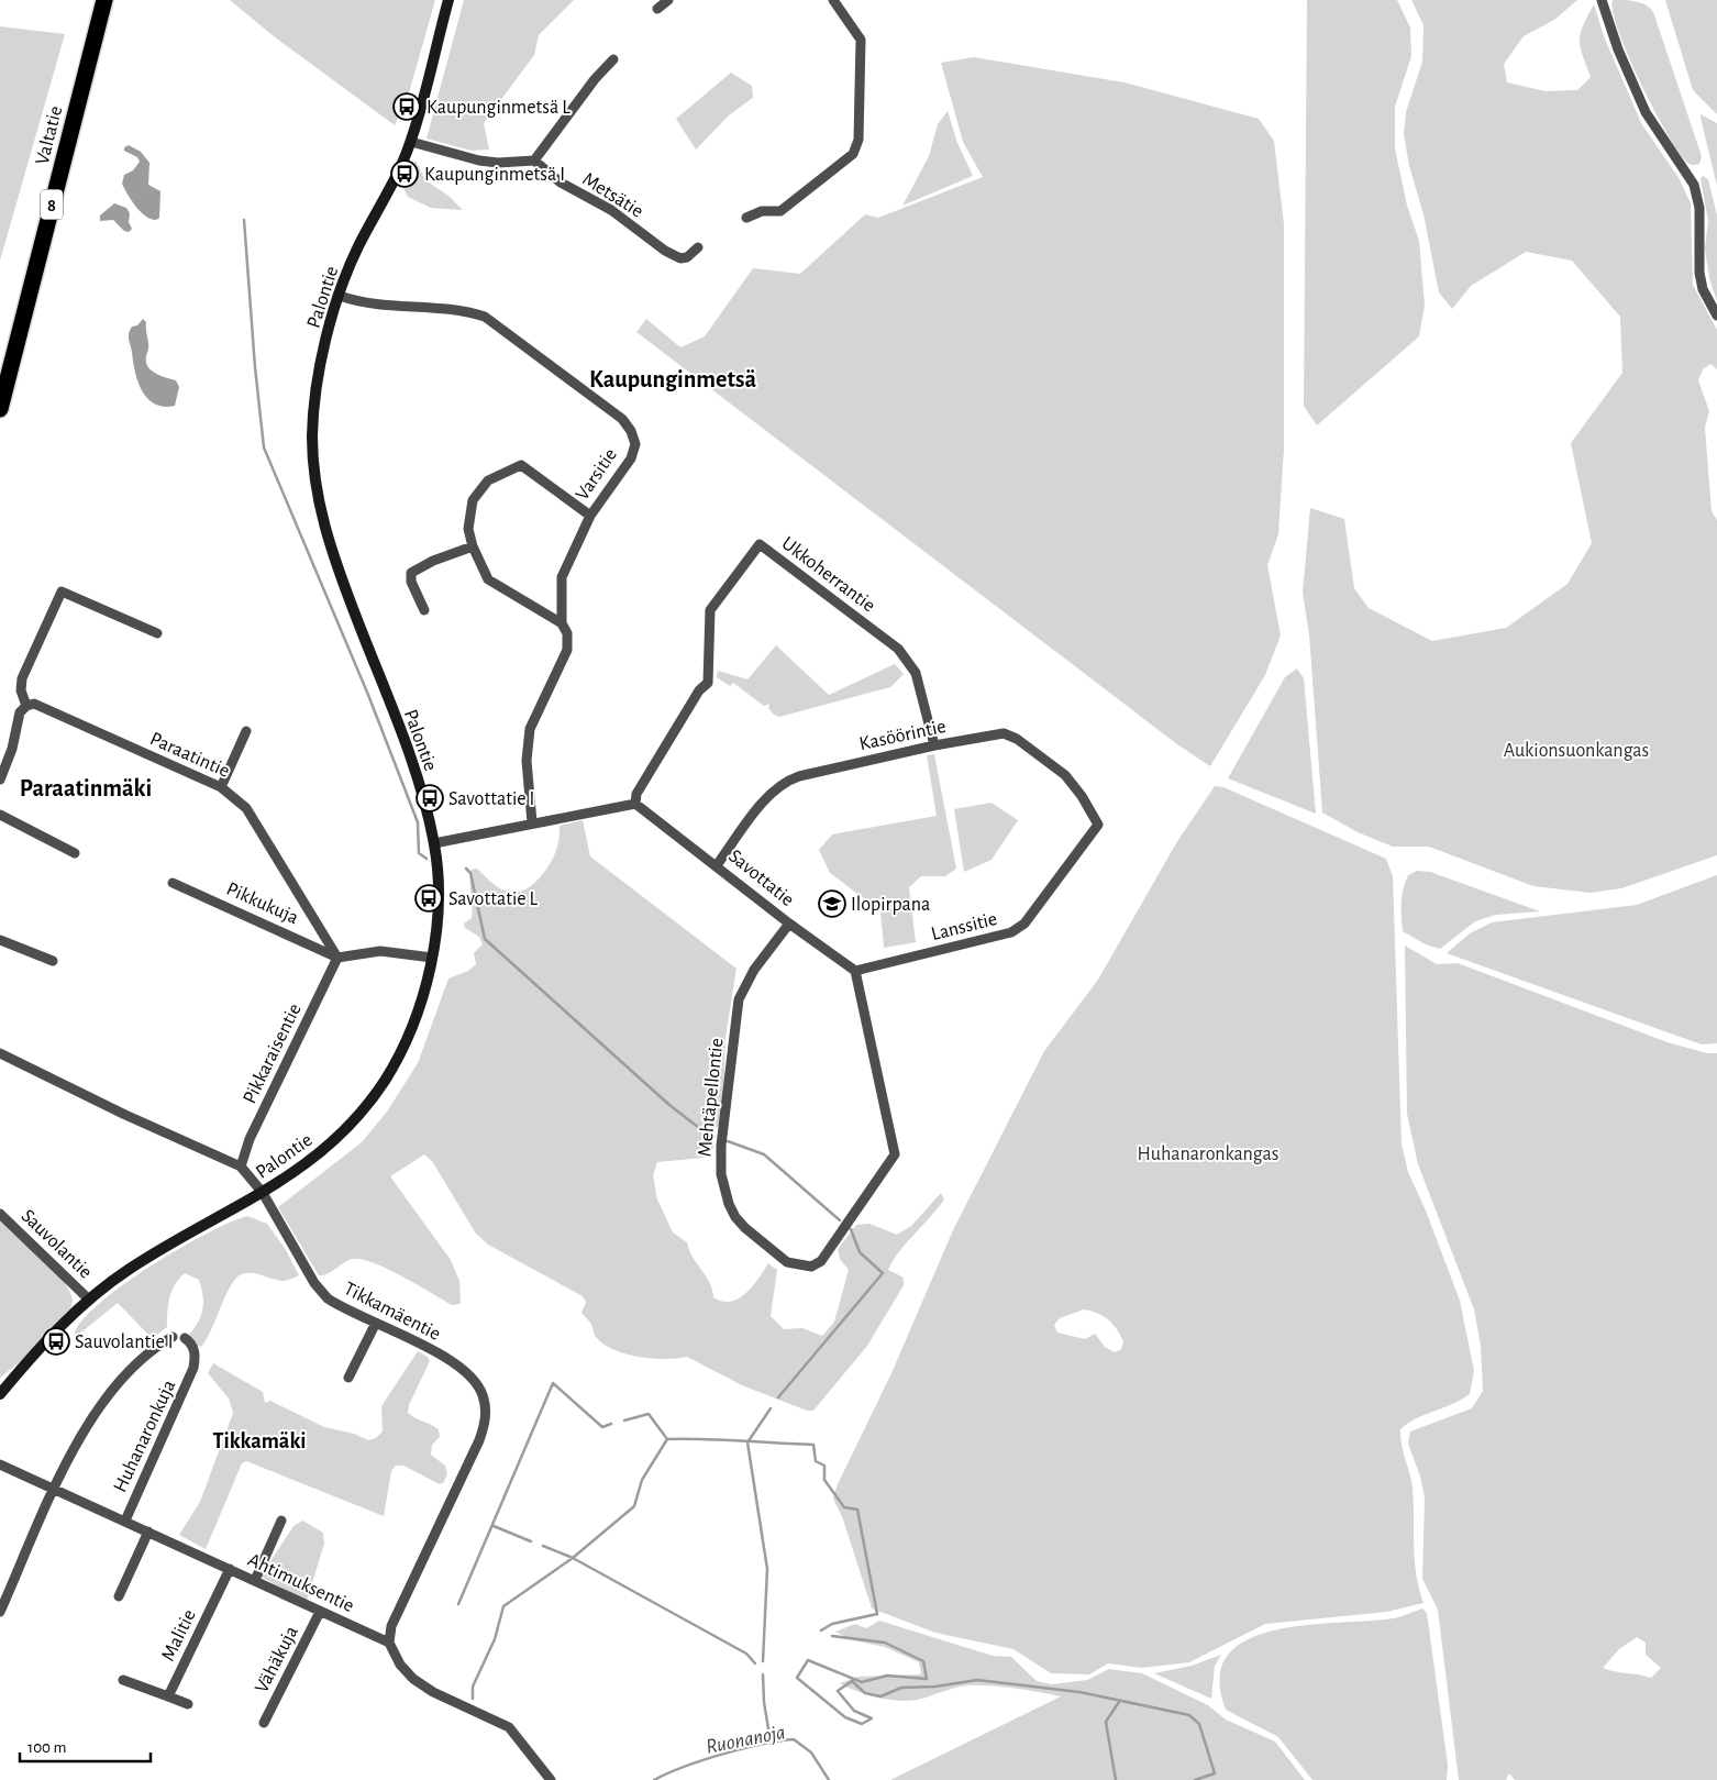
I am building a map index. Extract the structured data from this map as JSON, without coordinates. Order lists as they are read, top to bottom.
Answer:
{
  "streets": {
    "highway": ["Valtatie", "8"],
    "street": [
      "Metsätie",
      "Palontie",
      "Varsitie",
      "Ukkoherrantie",
      "Kasöörintie",
      "Paraatintie",
      "Savottatie",
      "Pikkukuja",
      "Lanssitie",
      "Pikkaraisentie",
      "Mehtäpellontie",
      "Sauvolantie",
      "Tikkamäentie",
      "Huhanaronkuja",
      "Ahtimuksentie",
      "Malitie",
      "Vähäkuja"
    ]
  },
  "crossings": [
    ["Palontie", "Varsitie"],
    ["Palontie", "Sauvolantie"],
    ["Palontie", "Tikkamäentie"],
    ["Ukkoherrantie", "Kasöörintie"],
    ["Ukkoherrantie", "Savottatie"],
    ["Kasöörintie", "Savottatie"],
    ["Kasöörintie", "Lanssitie"],
    ["Paraatintie", "Pikkukuja"],
    ["Paraatintie", "Pikkaraisentie"],
    ["Savottatie", "Lanssitie"],
    ["Savottatie", "Mehtäpellontie"],
    ["Pikkukuja", "Pikkaraisentie"],
    ["Lanssitie", "Mehtäpellontie"],
    ["Pikkaraisentie", "Tikkamäentie"],
    ["Tikkamäentie", "Ahtimuksentie"],
    ["Huhanaronkuja", "Ahtimuksentie"],
    ["Ahtimuksentie", "Malitie"],
    ["Ahtimuksentie", "Vähäkuja"]
  ],
  "districts": ["Kaupunginmetsä", "Paraatinmäki", "Tikkamäki"],
  "water": ["Ruonanoja"],
  "parks": ["Aukionsuonkangas", "Huhanaronkangas"],
  "places": {
    "bus stop": [
      "Kaupunginmetsä L",
      "Kaupunginmetsä I",
      "Savottatie I",
      "Savottatie L",
      "Sauvolantie I"
    ],
    "school or university": ["Ilopirpana"]
  },
  "scale_bar": "100 m"
}
